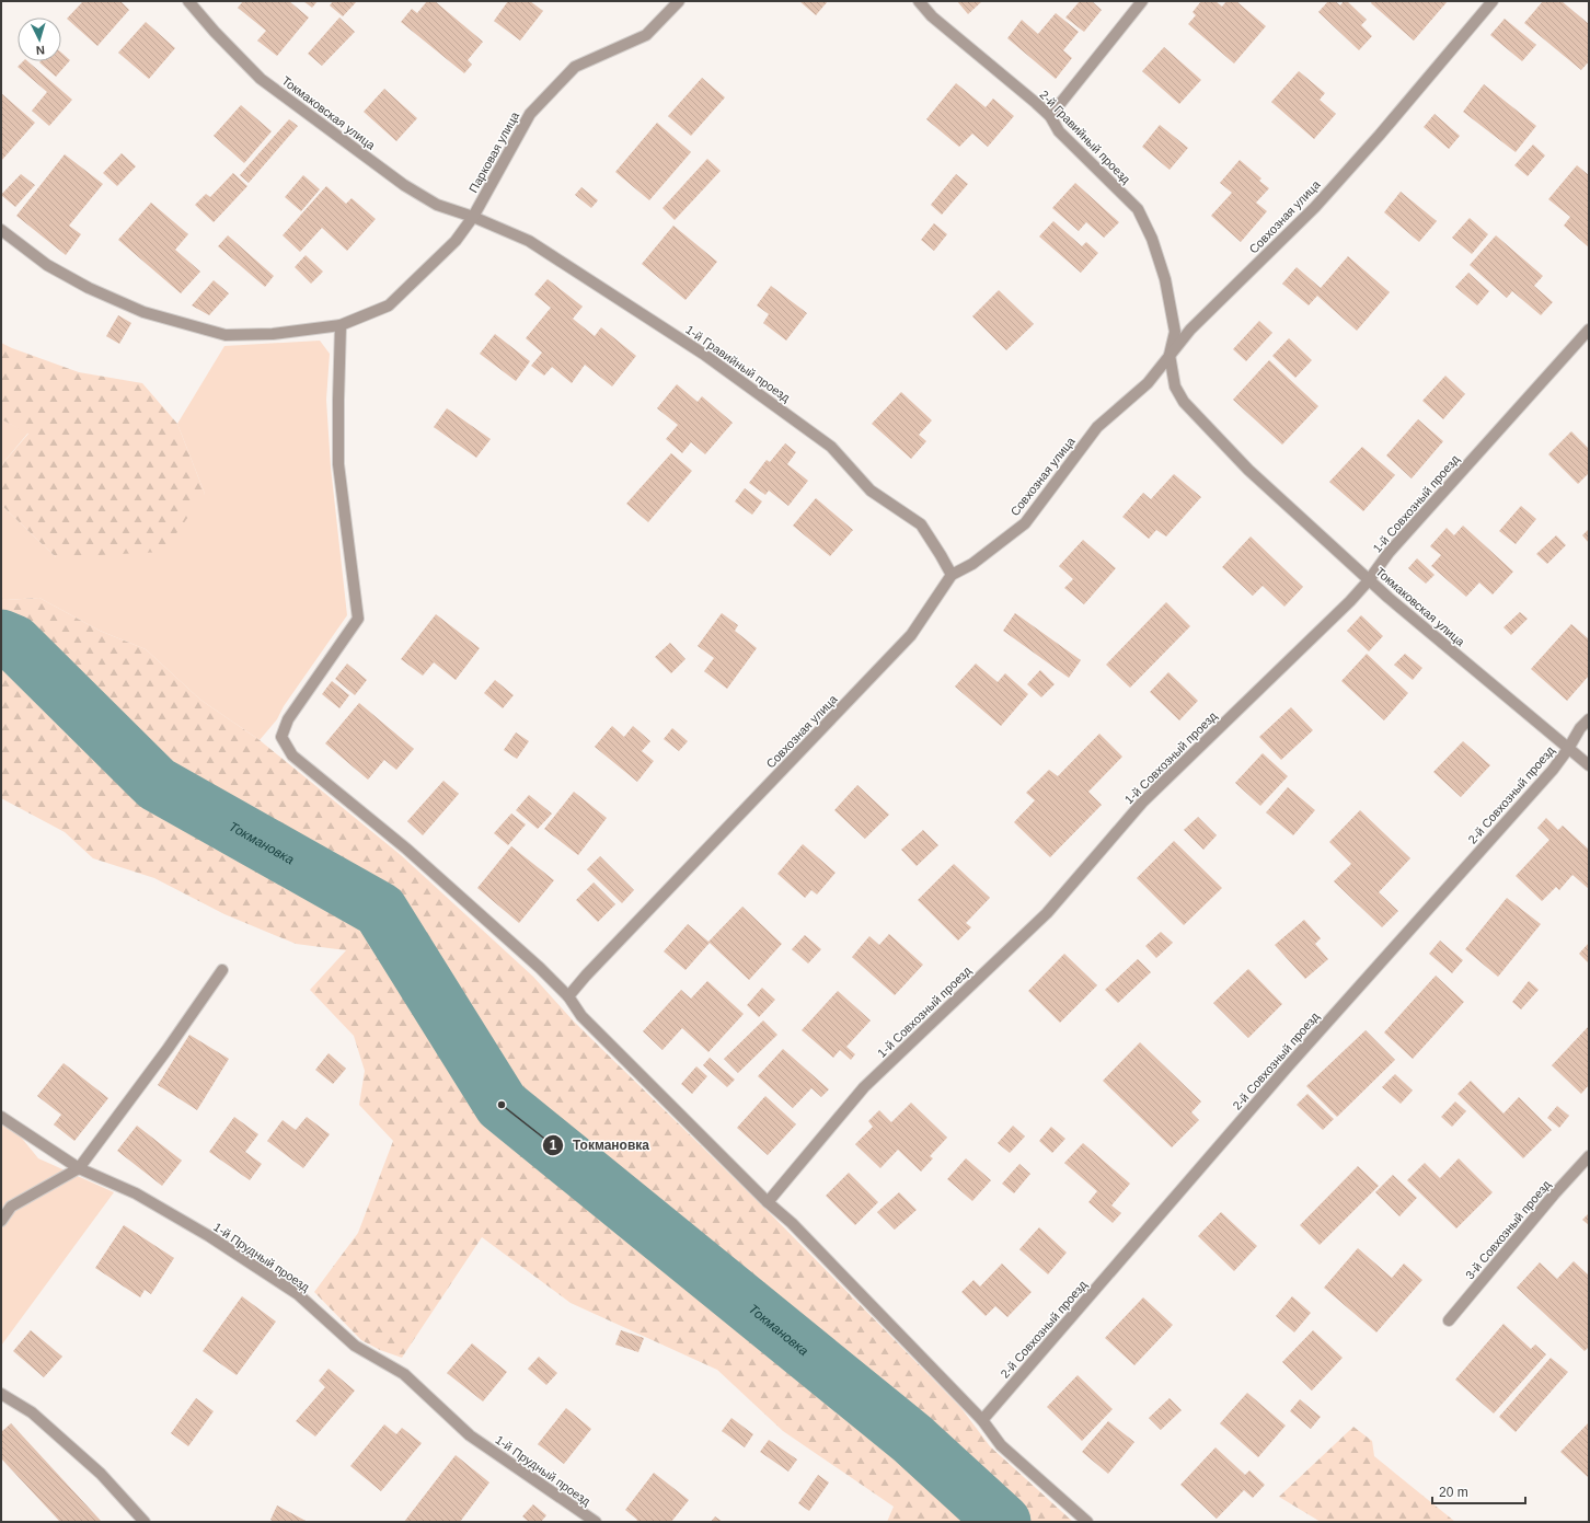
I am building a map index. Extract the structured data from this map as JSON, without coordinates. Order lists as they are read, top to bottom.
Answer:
{
  "streets": {
    "street": [
      "Токмаковская улица",
      "2-й Гравийный проезд",
      "Парковая улица",
      "Совхозная улица",
      "1-й Гравийный проезд",
      "1-й Совхозный проезд",
      "2-й Совхозный проезд",
      "3-й Совхозный проезд",
      "1-й Прудный проезд"
    ]
  },
  "crossings": [
    ["Токмаковская улица", "2-й Гравийный проезд"],
    ["Токмаковская улица", "Парковая улица"],
    ["Токмаковская улица", "Совхозная улица"],
    ["Токмаковская улица", "1-й Гравийный проезд"],
    ["Токмаковская улица", "1-й Совхозный проезд"],
    ["Токмаковская улица", "2-й Совхозный проезд"],
    ["2-й Гравийный проезд", "Совхозная улица"],
    ["Парковая улица", "1-й Гравийный проезд"],
    ["Совхозная улица", "1-й Гравийный проезд"]
  ],
  "water": ["Токмановка"],
  "places": ["Токмановка"],
  "scale_bar": "20 m",
  "north": "bottom"
}
